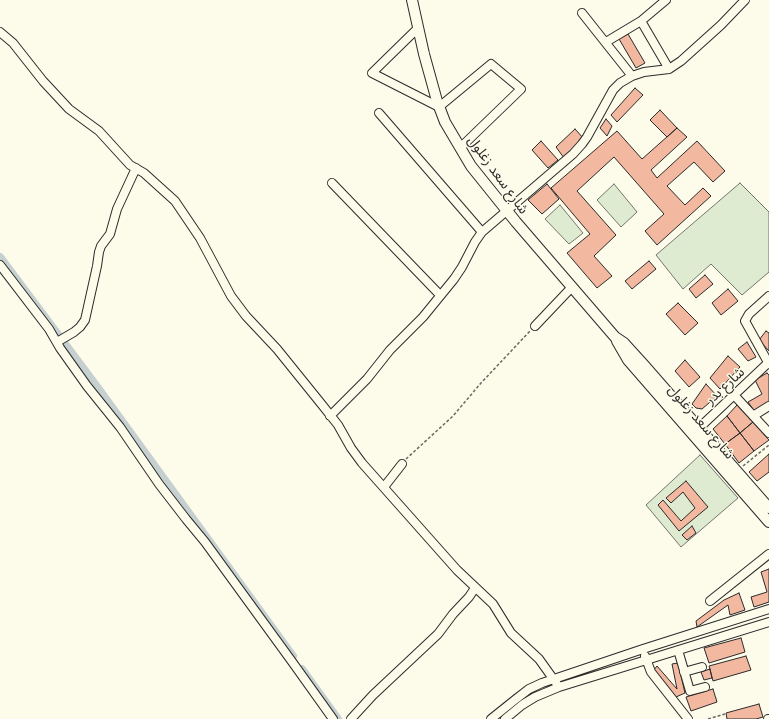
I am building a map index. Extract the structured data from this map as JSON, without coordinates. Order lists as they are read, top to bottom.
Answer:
{
  "streets": {
    "main road": ["شارع سعد زغلول"],
    "street": ["شارع بدر"]
  },
  "crossings": [
    ["شارع سعد زغلول", "شارع بدر"]
  ]
}
